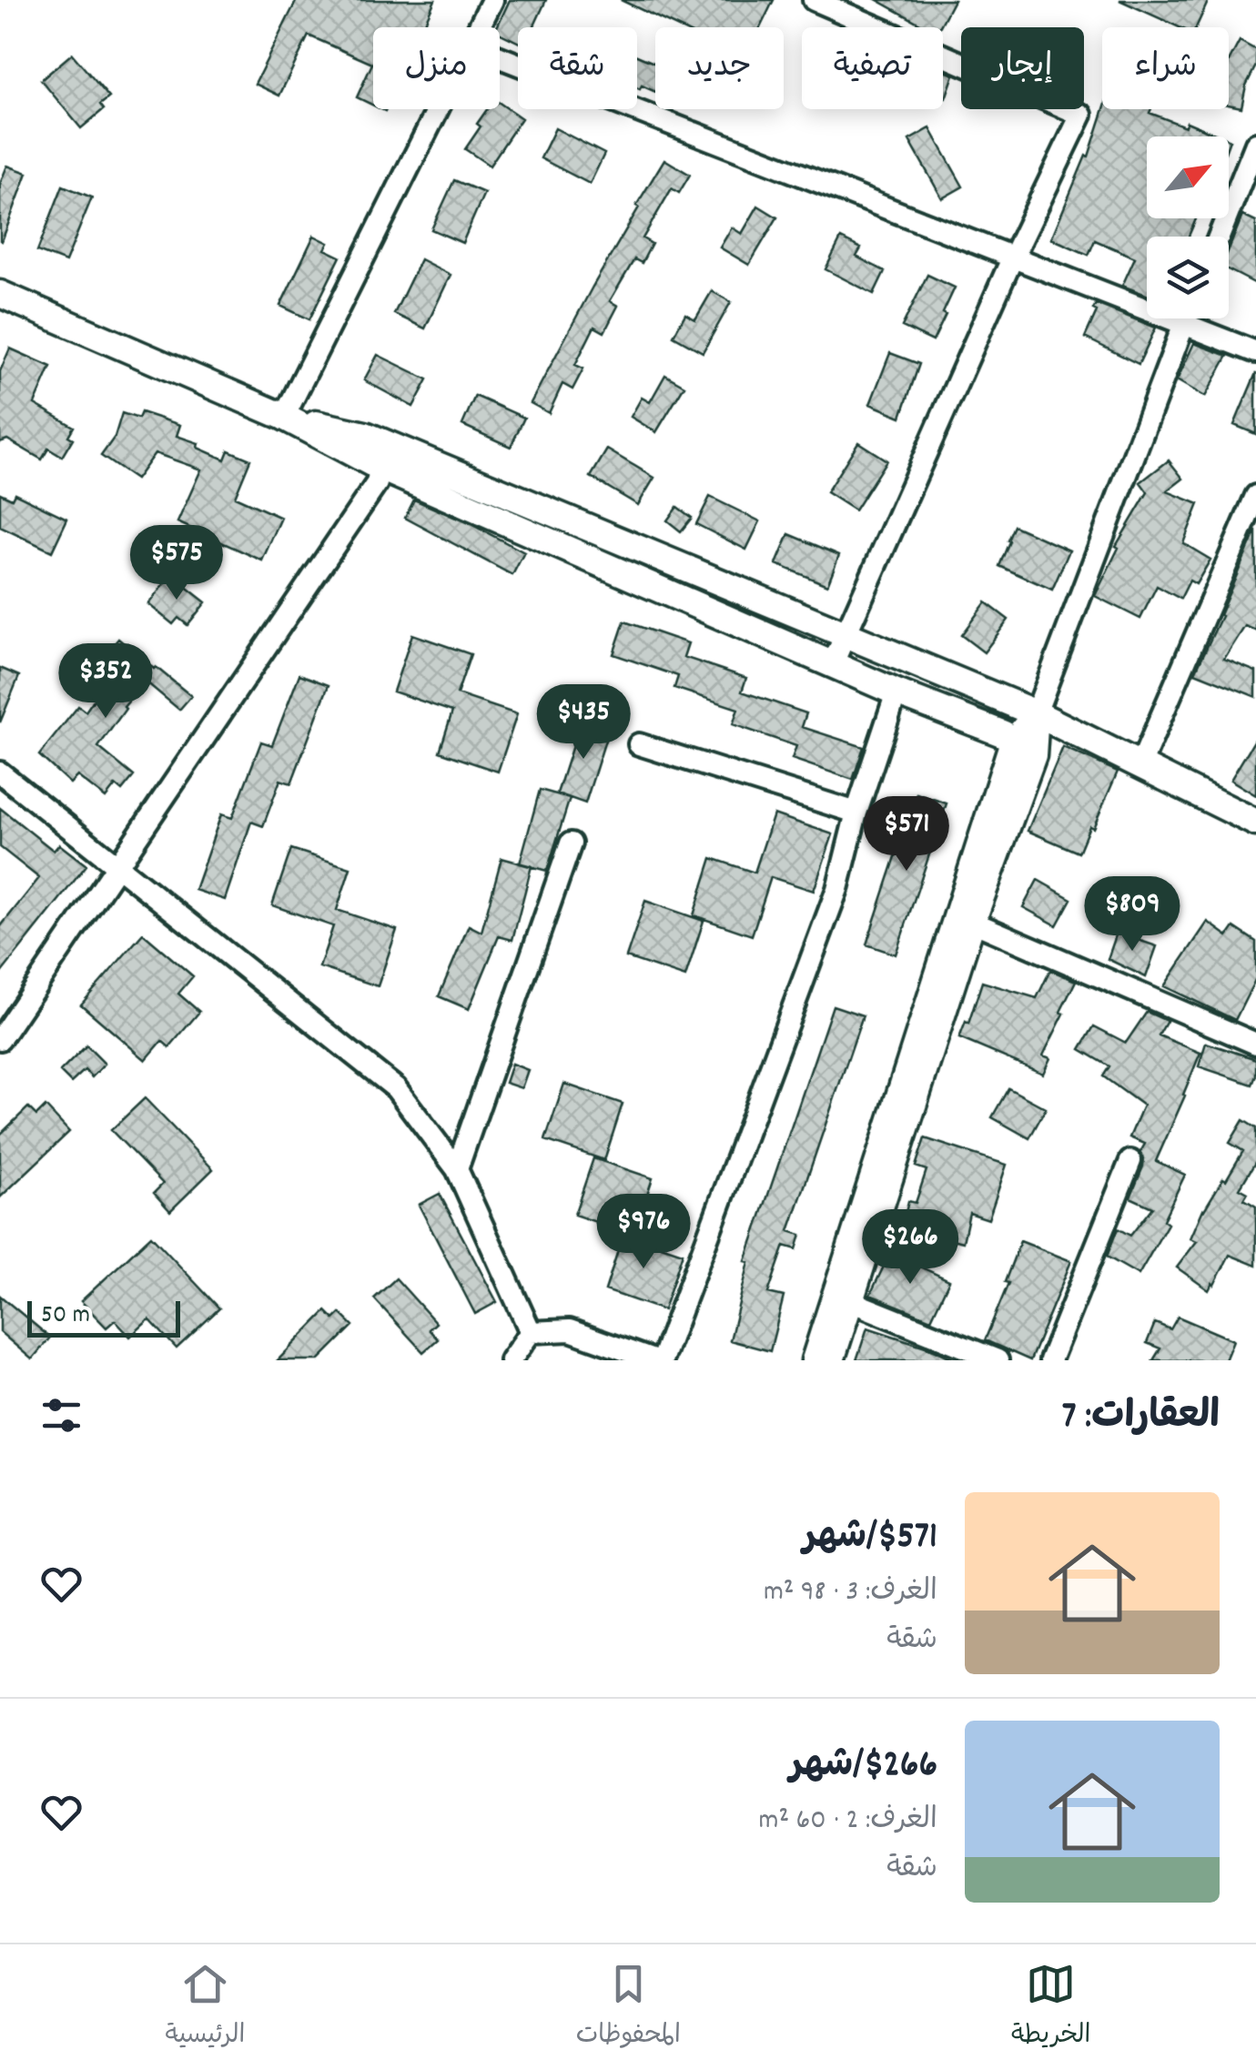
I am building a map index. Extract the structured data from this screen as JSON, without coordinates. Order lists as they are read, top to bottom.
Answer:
{
  "scale_bar": "50 m",
  "north": "top right",
  "page": {
    "chip": [
      "شراء",
      "إيجار",
      "تصفية",
      "جديد",
      "شقة",
      "منزل"
    ],
    "price": [
      "$575",
      "$352",
      "$435",
      "$571",
      "$809",
      "$976",
      "$266"
    ],
    "scale": "50 m",
    "heading": "العقارات: 7",
    "list": [
      {
        "name": "$571/شهر",
        "note": "الغرف: 3 · 98 m² · شقة"
      },
      {
        "name": "$266/شهر",
        "note": "الغرف: 2 · 60 m² · شقة"
      }
    ],
    "tabs": ["الخريطة", "المحفوظات", "الرئيسية"]
  }
}
